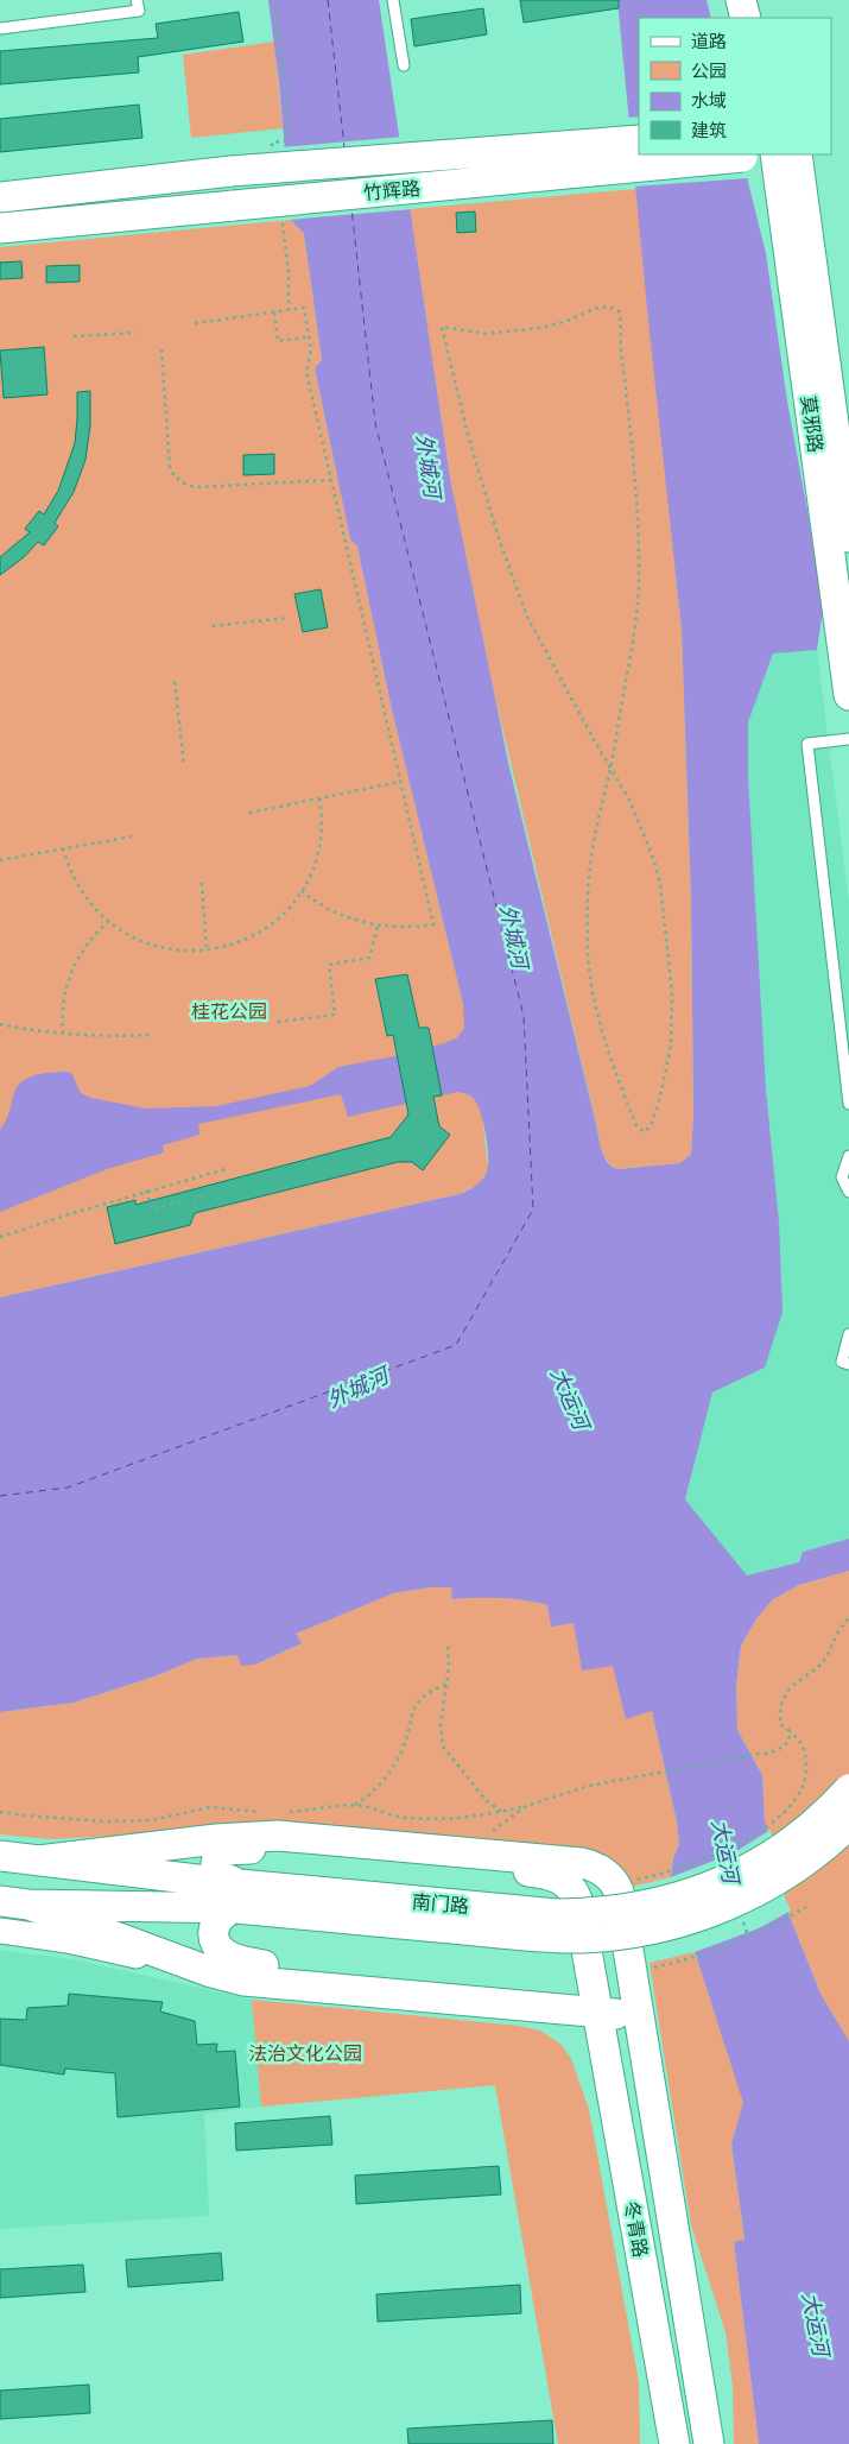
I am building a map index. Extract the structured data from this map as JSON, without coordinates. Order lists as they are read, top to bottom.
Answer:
{
  "streets": {
    "main road": [
      "竹辉路",
      "莫邪路",
      "南门路",
      "冬青路"
    ]
  },
  "crossings": [
    ["南门路", "冬青路"]
  ],
  "water": ["外城河", "大运河"],
  "parks": ["桂花公园", "法治文化公园"],
  "legend": [
    "道路",
    "公园",
    "水域",
    "建筑"
  ]
}
